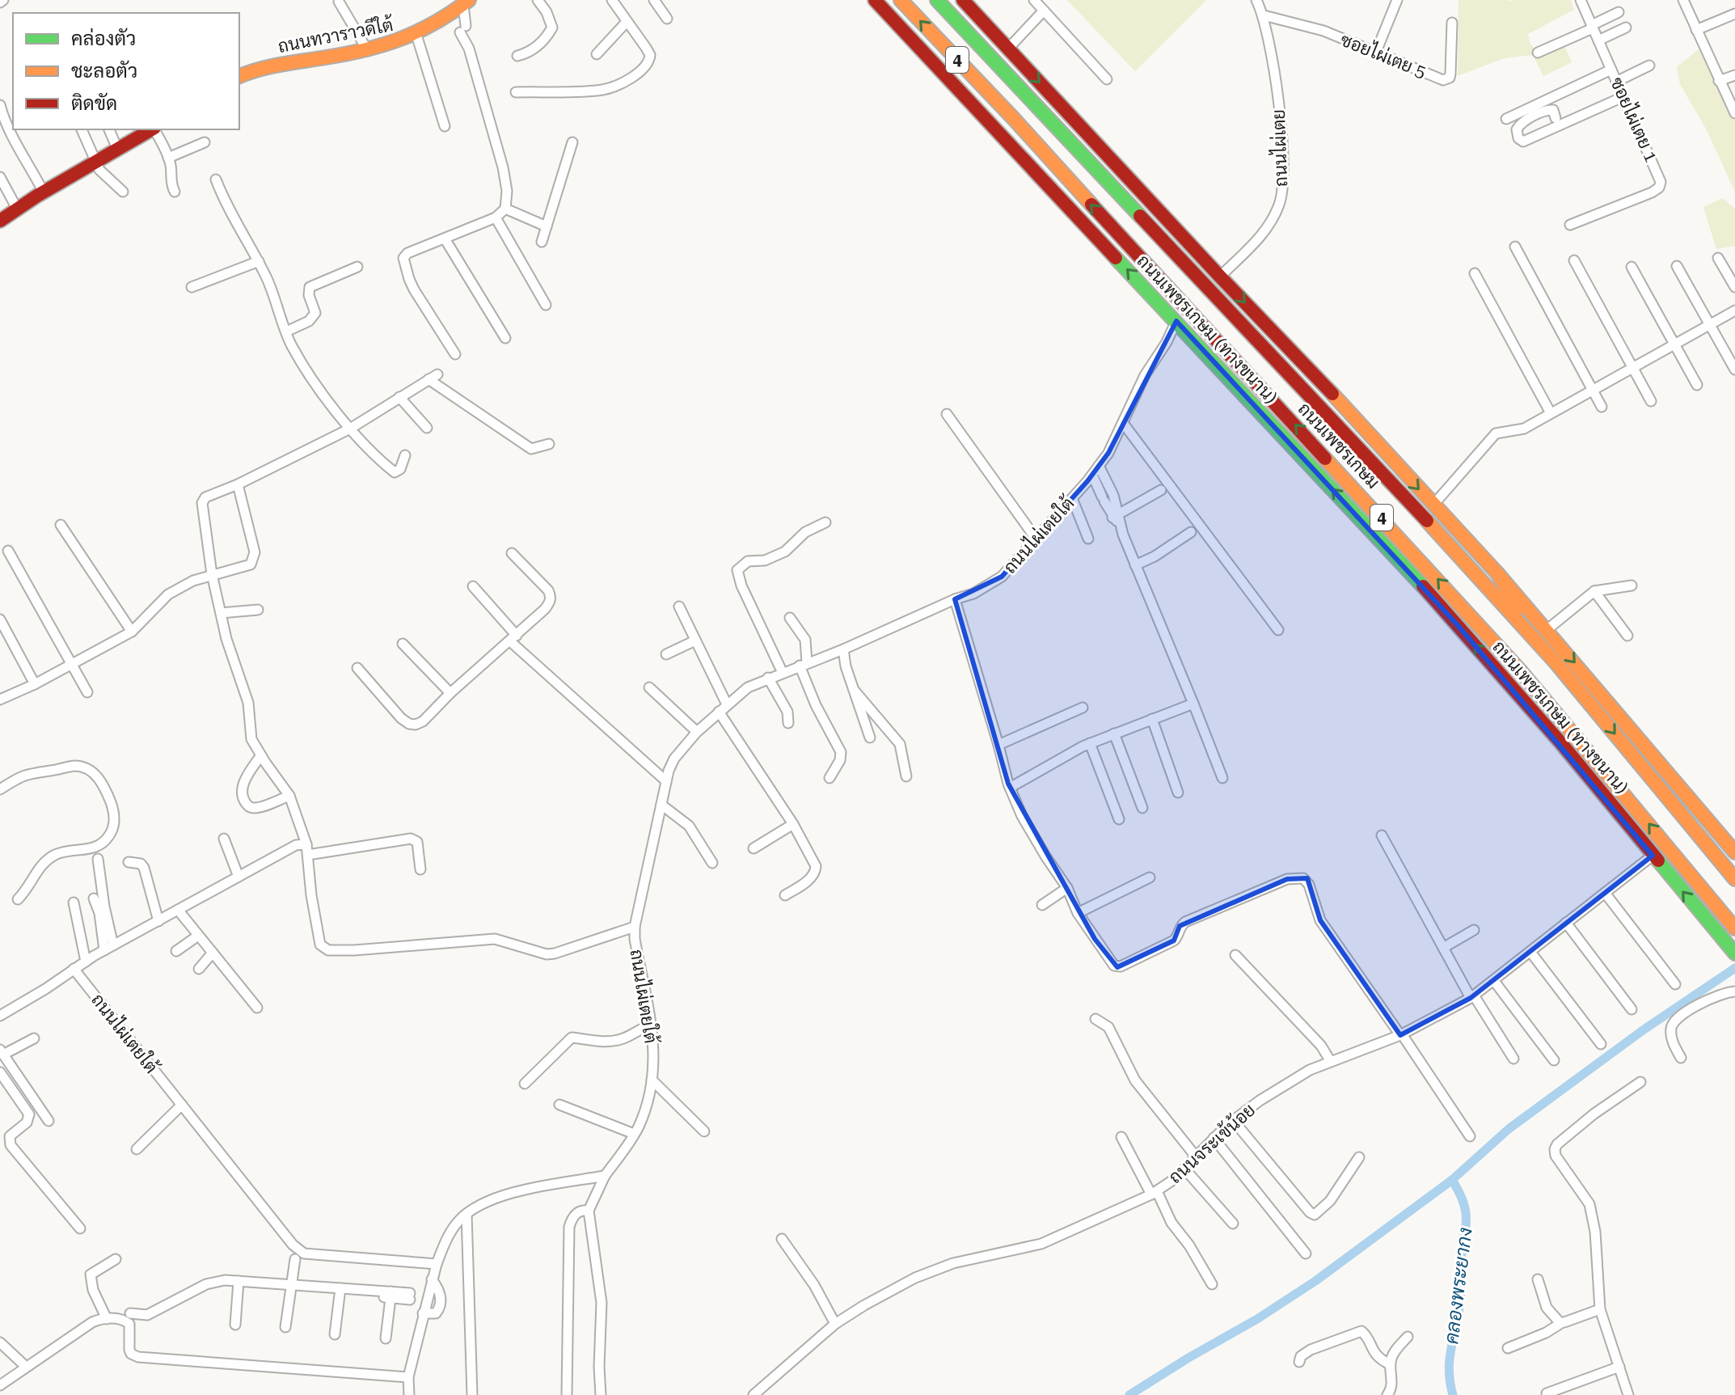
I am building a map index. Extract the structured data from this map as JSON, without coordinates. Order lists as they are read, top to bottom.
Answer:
{
  "streets": {
    "main road": [
      "ถนนทวาราวดีใต้",
      "4",
      "ถนนเพชรเกษม (ทางขนาน)",
      "ถนนเพชรเกษม"
    ],
    "street": [
      "ซอยไผ่เตย 5",
      "ซอยไผ่เตย 1",
      "ถนนไผ่เตย",
      "ถนนไผ่เตยใต้",
      "ถนนจระเข้น้อย"
    ]
  },
  "crossings": [
    ["ซอยไผ่เตย 5", "ถนนไผ่เตย"],
    ["ถนนเพชรเกษม (ทางขนาน)", "ถนนไผ่เตยใต้"],
    ["ถนนเพชรเกษม (ทางขนาน)", "ถนนจระเข้น้อย"]
  ],
  "water": ["คลองพระยากง"],
  "legend": ["คล่องตัว", "ชะลอตัว", "ติดขัด"]
}
